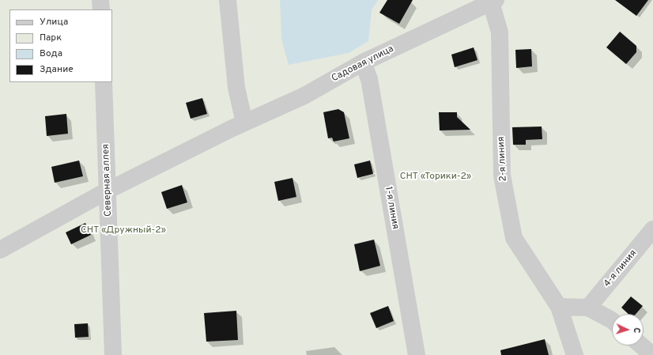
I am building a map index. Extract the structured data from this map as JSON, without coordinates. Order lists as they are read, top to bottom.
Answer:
{
  "streets": {
    "street": [
      "Садовая улица",
      "2-я линия",
      "Северная аллея",
      "1-я линия",
      "4-я линия"
    ]
  },
  "crossings": [
    ["Садовая улица", "2-я линия"],
    ["Садовая улица", "Северная аллея"],
    ["Садовая улица", "1-я линия"]
  ],
  "parks": ["СНТ «Торики-2»", "СНТ «Дружный-2»"],
  "legend": [
    "Улица",
    "Парк",
    "Вода",
    "Здание"
  ],
  "north": "right"
}
